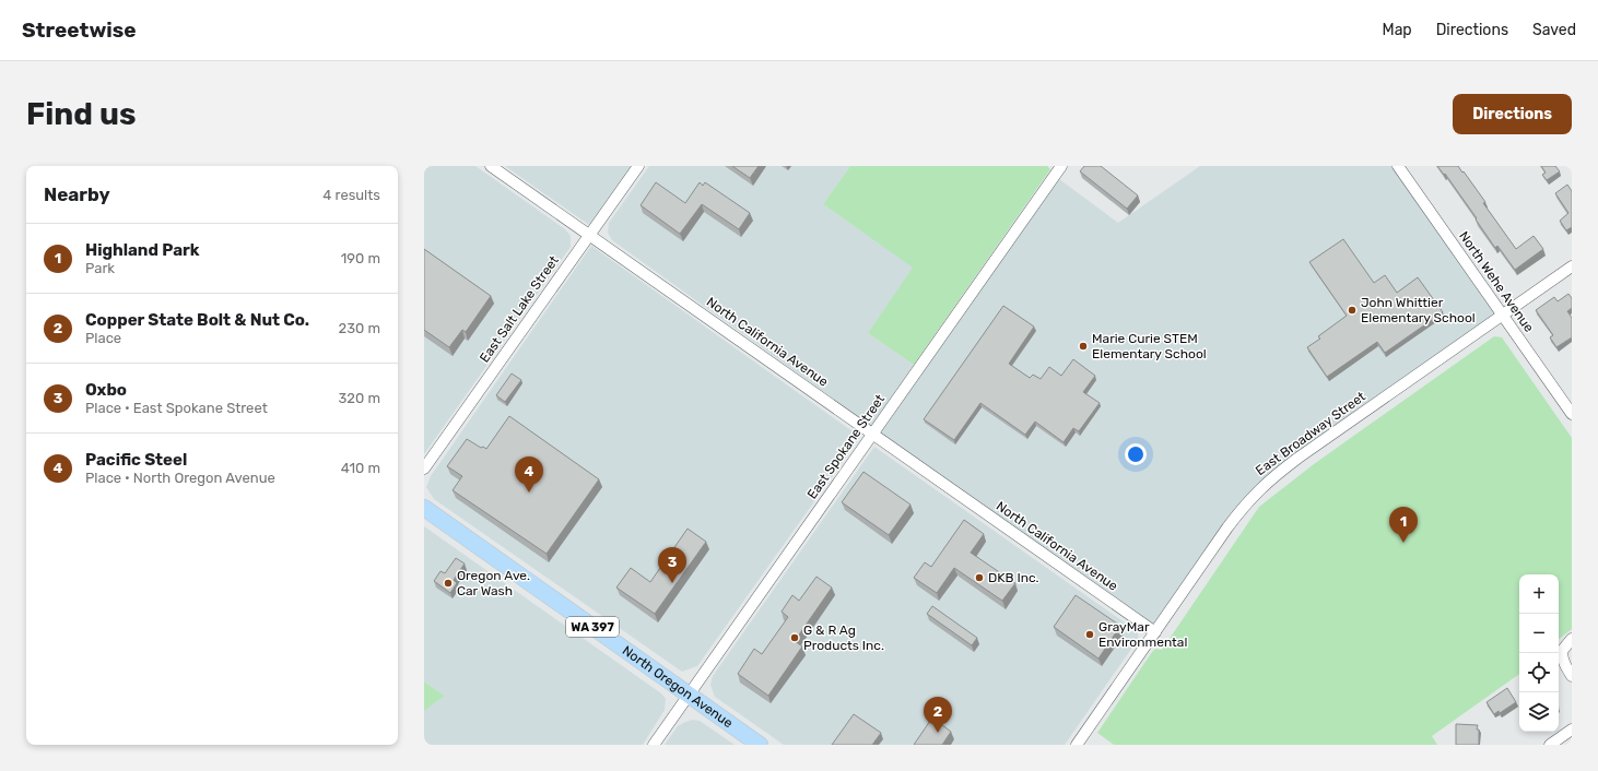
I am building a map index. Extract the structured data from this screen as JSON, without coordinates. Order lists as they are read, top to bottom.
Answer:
{
  "streets": {
    "main road": ["WA 397", "North Oregon Avenue"],
    "street": [
      "North Wehe Avenue",
      "East Salt Lake Street",
      "North California Avenue",
      "East Broadway Street",
      "East Spokane Street"
    ]
  },
  "crossings": [
    ["North Wehe Avenue", "East Broadway Street"],
    ["East Salt Lake Street", "North California Avenue"],
    ["North California Avenue", "East Broadway Street"],
    ["North California Avenue", "East Spokane Street"],
    ["East Spokane Street", "North Oregon Avenue"]
  ],
  "places": [
    "John Whittier Elementary School",
    "Marie Curie STEM Elementary School",
    "DKB Inc.",
    "Oregon Ave. Car Wash",
    "GrayMar Environmental",
    "G & R Ag Products Inc."
  ],
  "page": {
    "header": "Streetwise",
    "nav": ["Map", "Directions", "Saved"],
    "buttons": "Directions",
    "title": "Find us",
    "heading": ["Nearby", "4 results"],
    "list": [
      {
        "mark": "1",
        "name": "Highland Park",
        "note": "Park",
        "value": "190 m"
      },
      {
        "mark": "2",
        "name": "Copper State Bolt & Nut Co.",
        "note": "Place",
        "value": "230 m"
      },
      {
        "mark": "3",
        "name": "Oxbo",
        "note": "Place · East Spokane Street",
        "value": "320 m"
      },
      {
        "mark": "4",
        "name": "Pacific Steel",
        "note": "Place · North Oregon Avenue",
        "value": "410 m"
      }
    ],
    "pins": [
      "4",
      "1",
      "3",
      "2"
    ],
    "map_buttons": ["+", "−"]
  }
}
